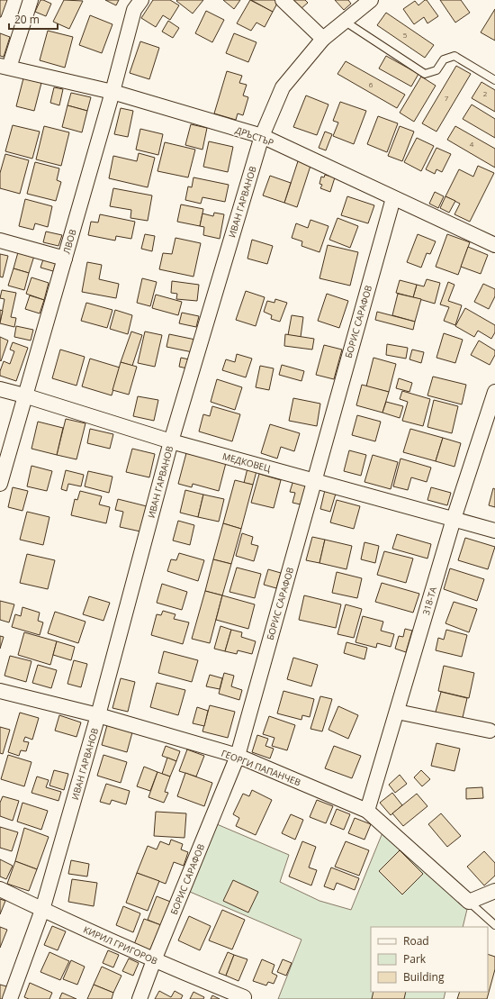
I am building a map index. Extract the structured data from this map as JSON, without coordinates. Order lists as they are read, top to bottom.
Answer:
{
  "streets": {
    "street": [
      "ДРЪСТЪР",
      "ИВАН ГАРВАНОВ",
      "ЛВОВ",
      "БОРИС САРАФОВ",
      "МЕДКОВЕЦ",
      "318-ТА",
      "ГЕОРГИ ПАПАНЧЕВ",
      "КИРИЛ ГРИГОРОВ"
    ]
  },
  "crossings": [
    ["ДРЪСТЪР", "ИВАН ГАРВАНОВ"],
    ["ДРЪСТЪР", "ЛВОВ"],
    ["ДРЪСТЪР", "БОРИС САРАФОВ"],
    ["ИВАН ГАРВАНОВ", "МЕДКОВЕЦ"],
    ["ИВАН ГАРВАНОВ", "ГЕОРГИ ПАПАНЧЕВ"],
    ["ИВАН ГАРВАНОВ", "КИРИЛ ГРИГОРОВ"],
    ["ЛВОВ", "МЕДКОВЕЦ"],
    ["БОРИС САРАФОВ", "МЕДКОВЕЦ"],
    ["БОРИС САРАФОВ", "ГЕОРГИ ПАПАНЧЕВ"],
    ["БОРИС САРАФОВ", "КИРИЛ ГРИГОРОВ"],
    ["МЕДКОВЕЦ", "318-ТА"],
    ["318-ТА", "ГЕОРГИ ПАПАНЧЕВ"]
  ],
  "house_numbers": [
    "5",
    "6",
    "2",
    "7",
    "4"
  ],
  "legend": ["Road", "Park", "Building"],
  "scale_bar": "20 m"
}
